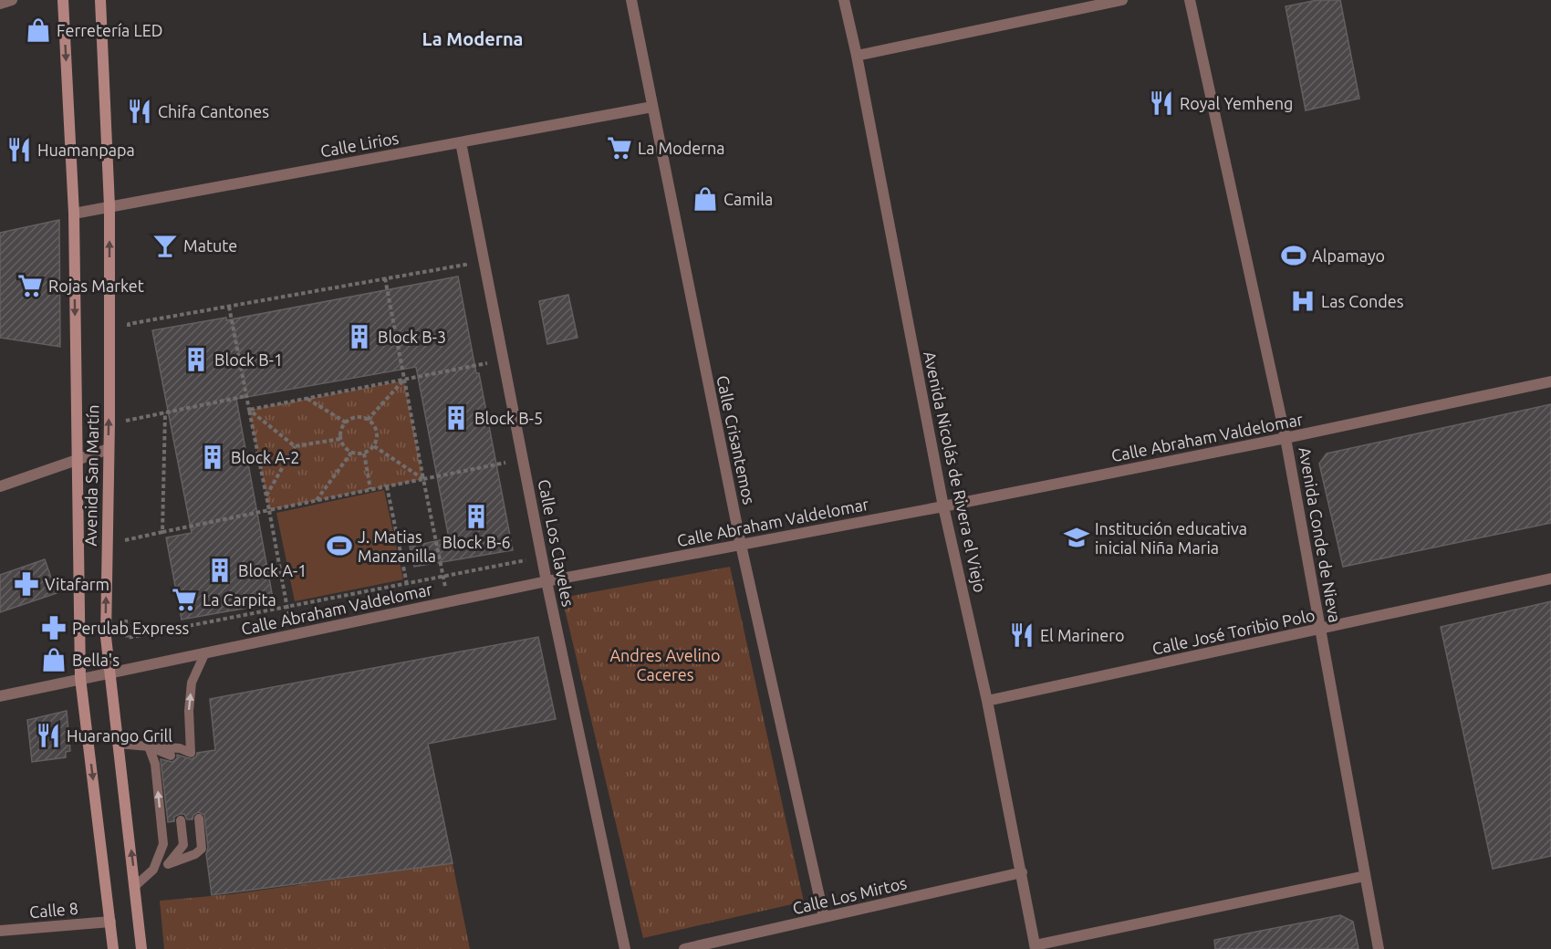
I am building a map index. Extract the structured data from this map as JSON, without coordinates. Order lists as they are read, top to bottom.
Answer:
{
  "streets": {
    "main road": ["Avenida San Martín"],
    "street": [
      "Calle Lirios",
      "Calle Abraham Valdelomar",
      "Calle Crisantemos",
      "Avenida Nicolás de Rivera el Viejo",
      "Avenida Conde de Nieva",
      "Calle Los Claveles",
      "Calle José Toribio Polo",
      "Calle Los Mirtos",
      "Calle 8"
    ]
  },
  "crossings": [
    ["Calle Lirios", "Calle Crisantemos"],
    ["Calle Lirios", "Avenida San Martín"],
    ["Calle Lirios", "Calle Los Claveles"],
    ["Calle Abraham Valdelomar", "Calle Crisantemos"],
    ["Calle Abraham Valdelomar", "Avenida Nicolás de Rivera el Viejo"],
    ["Calle Abraham Valdelomar", "Avenida San Martín"],
    ["Calle Abraham Valdelomar", "Avenida Conde de Nieva"],
    ["Calle Abraham Valdelomar", "Calle Los Claveles"],
    ["Calle Crisantemos", "Calle Los Mirtos"],
    ["Avenida Nicolás de Rivera el Viejo", "Calle José Toribio Polo"],
    ["Avenida Nicolás de Rivera el Viejo", "Calle Los Mirtos"],
    ["Avenida San Martín", "Calle 8"],
    ["Avenida Conde de Nieva", "Calle José Toribio Polo"]
  ],
  "districts": ["La Moderna"],
  "parks": ["Andres Avelino Caceres"],
  "places": {
    "shop": ["Ferretería LED", "Camila", "Bella's"],
    "restaurant": [
      "Royal Yemheng",
      "Chifa Cantones",
      "Huamanpapa",
      "El Marinero",
      "Huarango Grill"
    ],
    "supermarket": ["La Moderna", "Rojas Market", "La Carpita"],
    "bar": ["Matute"],
    "sports": ["Alpamayo", "J. Matias Manzanilla"],
    "hospital": ["Las Condes"],
    "building": [
      "Block B-3",
      "Block B-1",
      "Block B-5",
      "Block A-2",
      "Block B-6",
      "Block A-1"
    ],
    "school or university": ["Institución educativa inicial Niña Maria"],
    "pharmacy": ["Vitafarm", "Perulab Express"]
  }
}
